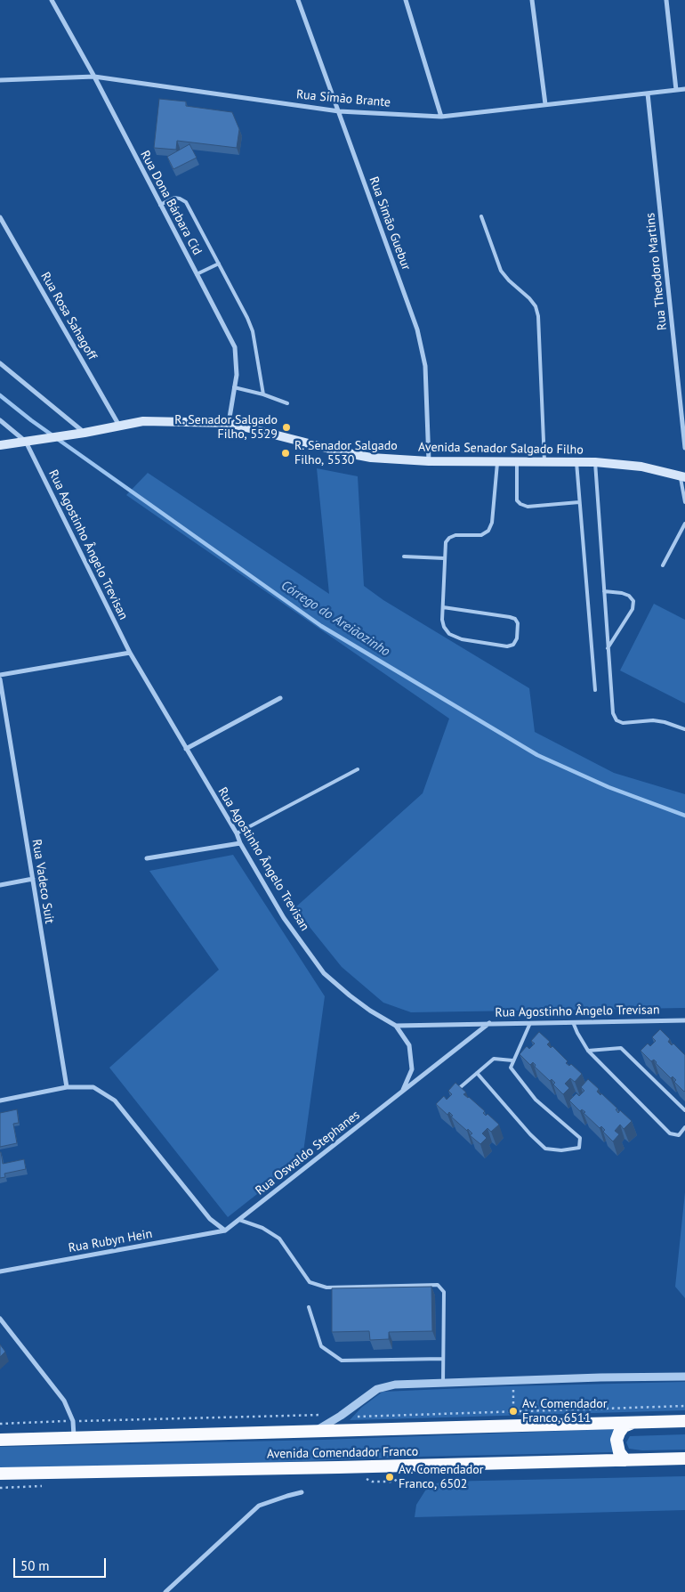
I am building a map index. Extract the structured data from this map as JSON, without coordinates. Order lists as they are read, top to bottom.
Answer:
{
  "streets": {
    "highway": ["Avenida Comendador Franco"],
    "main road": ["Avenida Senador Salgado Filho"],
    "street": [
      "Rua Simão Brante",
      "Rua Dona Bárbara Cid",
      "Rua Simão Guebur",
      "Rua Theodoro Martins",
      "Rua Rosa Sahagoff",
      "Rua Agostinho Ângelo Trevisan",
      "Rua Vadeco Suit",
      "Rua Oswaldo Stephanes",
      "Rua Rubyn Hein"
    ]
  },
  "crossings": [
    ["Rua Simão Brante", "Rua Dona Bárbara Cid"],
    ["Rua Simão Brante", "Rua Simão Guebur"],
    ["Rua Simão Brante", "Rua Theodoro Martins"],
    ["Rua Dona Bárbara Cid", "Avenida Senador Salgado Filho"],
    ["Rua Simão Guebur", "Avenida Senador Salgado Filho"],
    ["Rua Rosa Sahagoff", "Avenida Senador Salgado Filho"],
    ["Avenida Senador Salgado Filho", "Rua Agostinho Ângelo Trevisan"],
    ["Rua Agostinho Ângelo Trevisan", "Rua Oswaldo Stephanes"],
    ["Rua Oswaldo Stephanes", "Rua Rubyn Hein"]
  ],
  "water": ["Córrego do Areiãozinho"],
  "places": [
    "R. Senador Salgado Filho, 5529",
    "R. Senador Salgado Filho, 5530",
    "Av. Comendador Franco, 6511",
    "Av. Comendador Franco, 6502"
  ],
  "scale_bar": "50 m"
}
